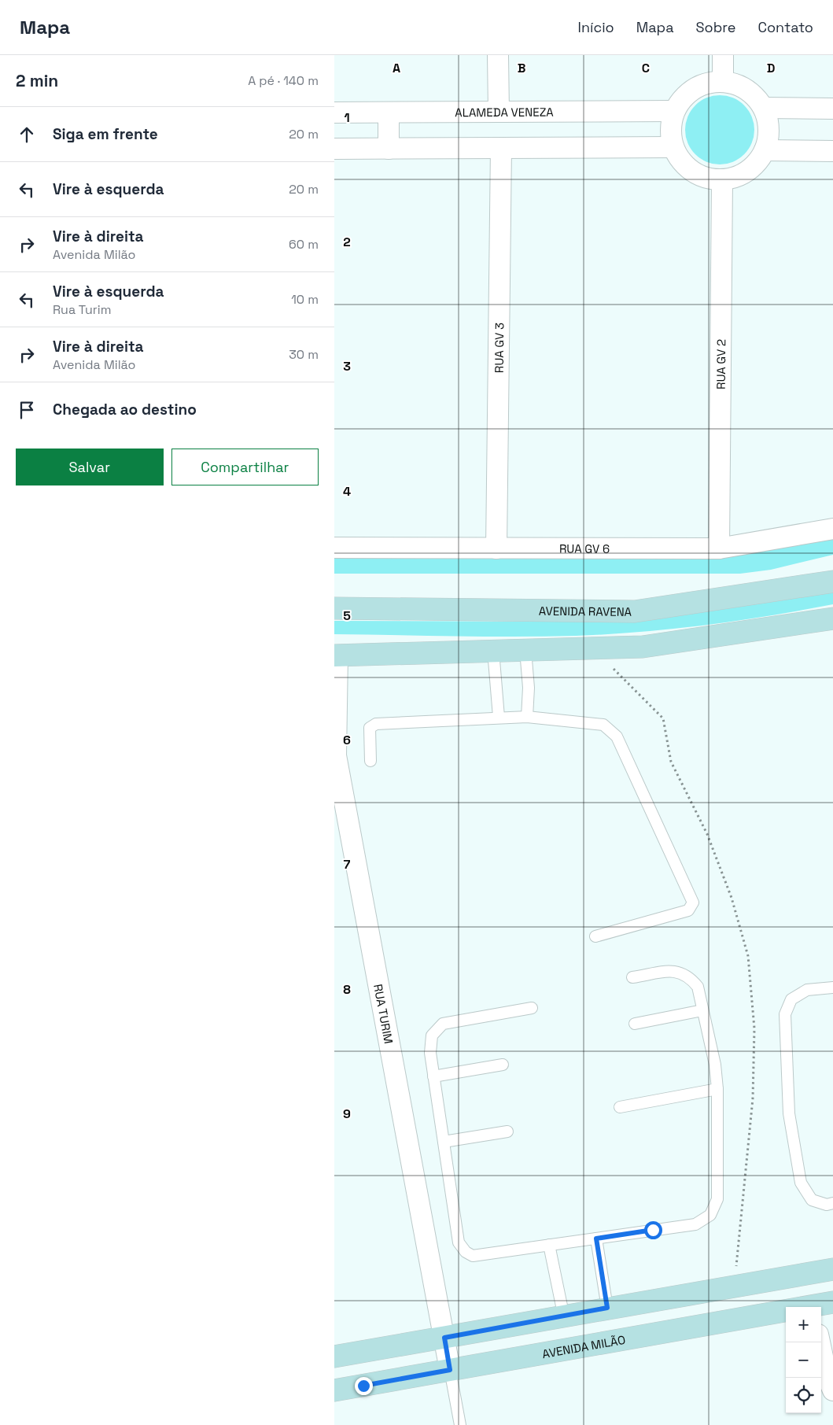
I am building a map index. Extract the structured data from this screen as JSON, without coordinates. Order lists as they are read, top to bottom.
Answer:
{
  "streets": {
    "main road": ["AVENIDA RAVENA", "AVENIDA MILÃO"],
    "street": [
      "ALAMEDA VENEZA",
      "RUA GV 3",
      "RUA GV 2",
      "RUA GV 6",
      "RUA TURIM"
    ]
  },
  "crossings": [
    ["ALAMEDA VENEZA", "RUA GV 2"],
    ["RUA GV 3", "RUA GV 6"],
    ["RUA GV 2", "RUA GV 6"],
    ["RUA TURIM", "AVENIDA MILÃO"]
  ],
  "page": {
    "header": "Mapa",
    "nav": [
      "Início",
      "Mapa",
      "Sobre",
      "Contato"
    ],
    "heading": ["2 min", "A pé · 140 m"],
    "list": [
      ["Siga em frente", "20 m"],
      ["Vire à esquerda", "20 m"],
      ["Vire à direita", "Avenida Milão", "60 m"],
      ["Vire à esquerda", "Rua Turim", "10 m"],
      ["Vire à direita", "Avenida Milão", "30 m"],
      "Chegada ao destino"
    ],
    "buttons": ["Salvar", "Compartilhar"],
    "map_buttons": ["+", "−"]
  },
  "grid": {
    "columns": [
      "A",
      "B",
      "C",
      "D"
    ],
    "rows": [
      "1",
      "2",
      "3",
      "4",
      "5",
      "6",
      "7",
      "8",
      "9"
    ]
  }
}
